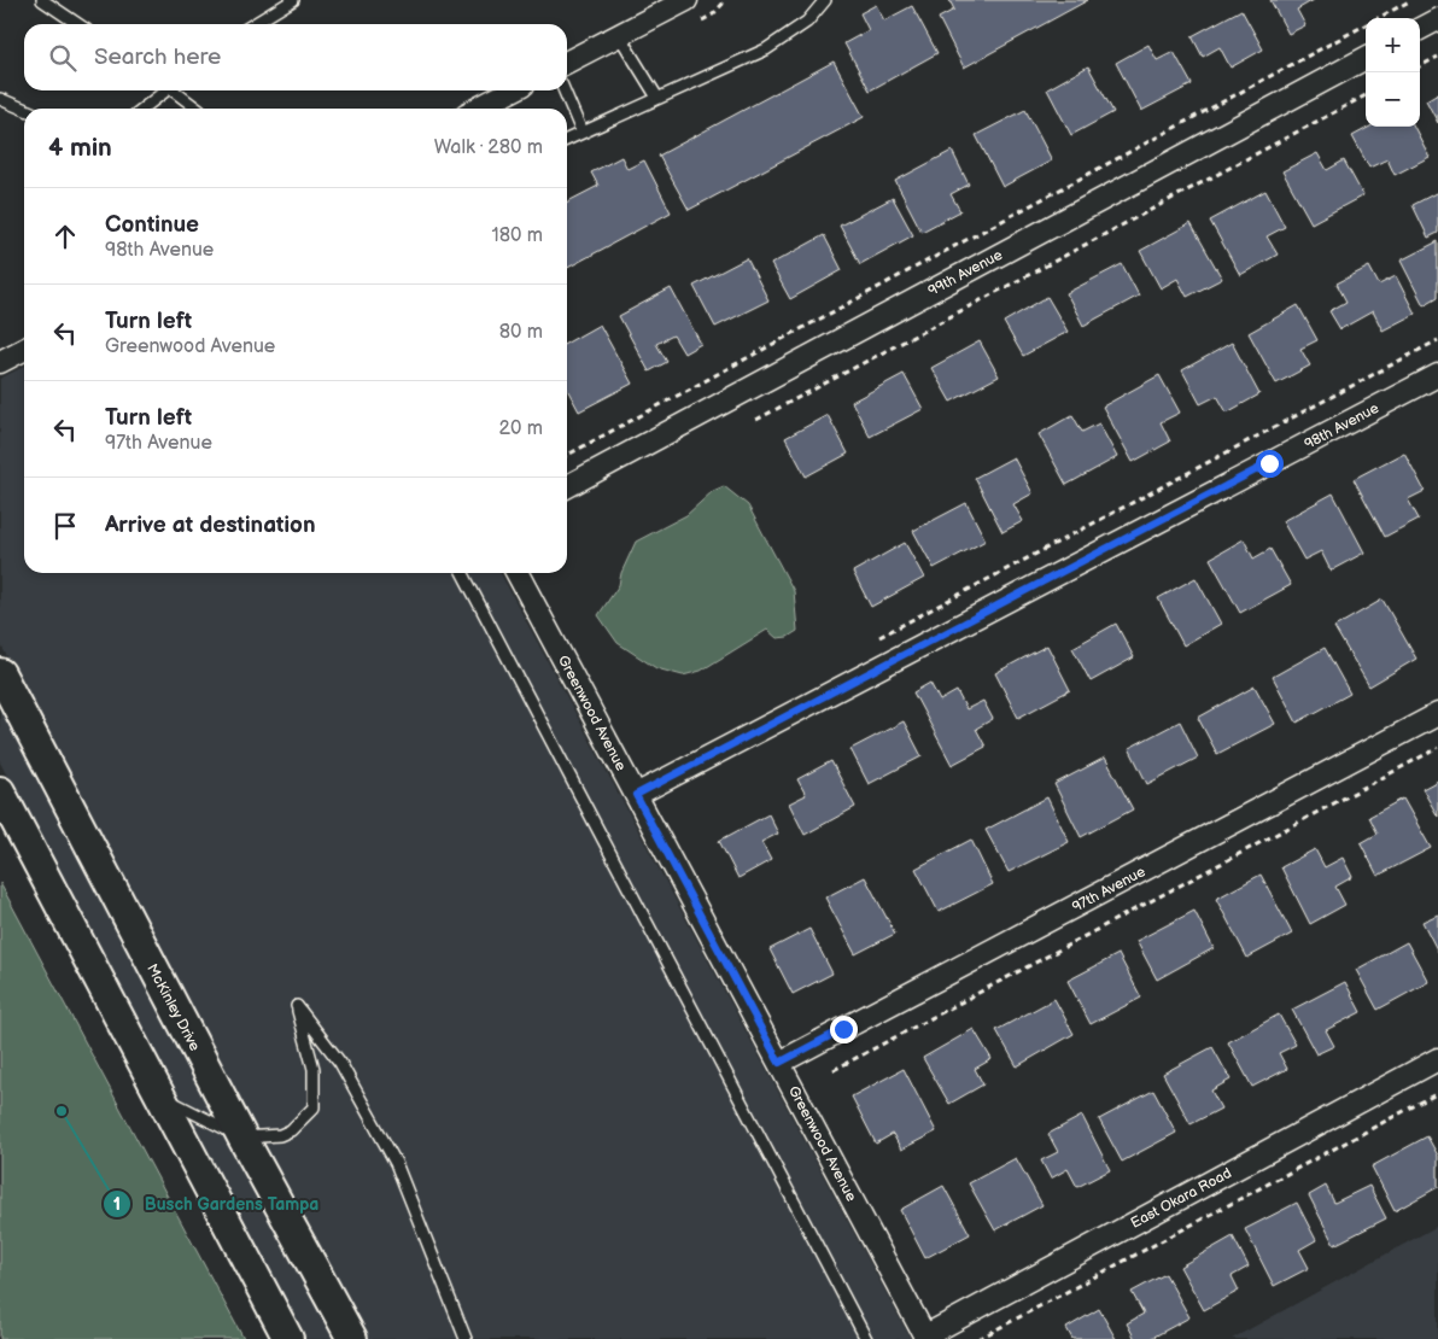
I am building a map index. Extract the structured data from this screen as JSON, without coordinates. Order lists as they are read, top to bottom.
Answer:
{
  "streets": {
    "main road": ["McKinley Drive"],
    "street": [
      "99th Avenue",
      "98th Avenue",
      "Greenwood Avenue",
      "97th Avenue",
      "East Okara Road"
    ]
  },
  "crossings": [
    ["98th Avenue", "Greenwood Avenue"],
    ["Greenwood Avenue", "97th Avenue"],
    ["Greenwood Avenue", "East Okara Road"]
  ],
  "places": ["Busch Gardens Tampa"],
  "page": {
    "map_buttons": ["+", "−"],
    "search": "Search here",
    "heading": ["4 min", "Walk · 280 m"],
    "list": [
      ["Continue", "98th Avenue", "180 m"],
      ["Turn left", "Greenwood Avenue", "80 m"],
      ["Turn left", "97th Avenue", "20 m"],
      "Arrive at destination"
    ]
  }
}
